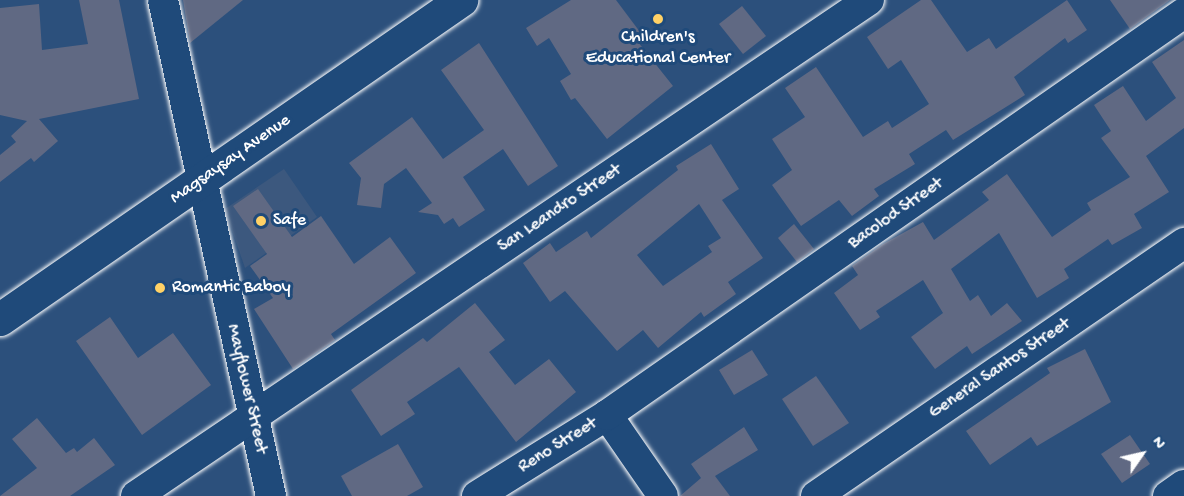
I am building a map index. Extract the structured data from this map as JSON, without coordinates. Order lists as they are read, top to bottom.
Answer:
{
  "streets": {
    "main road": ["Magsaysay Avenue"],
    "street": [
      "San Leandro Street",
      "Bacolod Street",
      "General Santos Street",
      "Mayflower Street",
      "Reno Street"
    ]
  },
  "crossings": [
    ["Magsaysay Avenue", "Mayflower Street"],
    ["San Leandro Street", "Mayflower Street"],
    ["Bacolod Street", "Reno Street"]
  ],
  "places": ["Children's Educational Center", "Safe", "Romantic Baboy"],
  "north": "top right"
}
